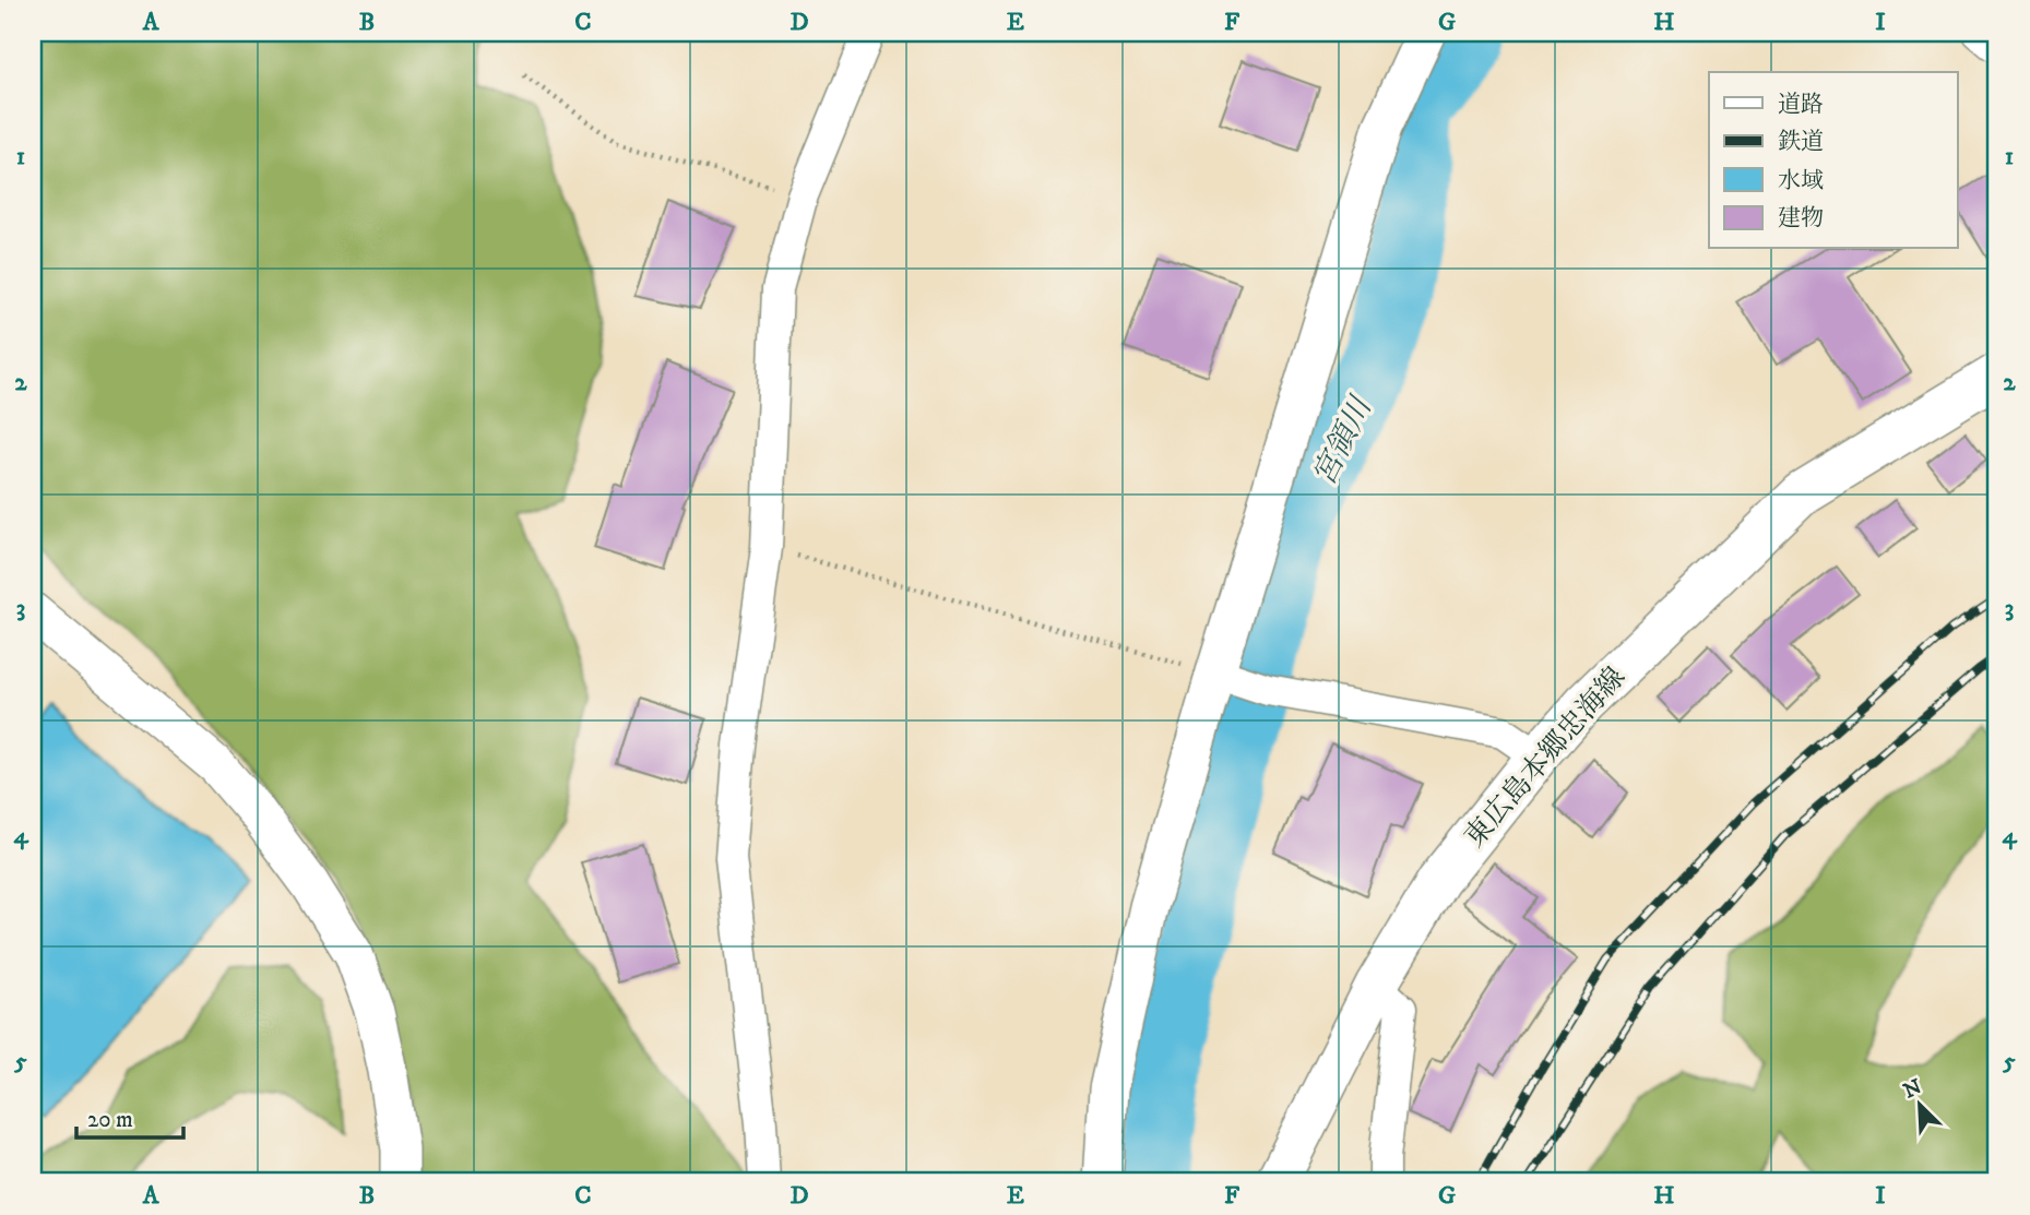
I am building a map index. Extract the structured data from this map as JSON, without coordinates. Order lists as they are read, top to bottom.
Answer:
{
  "streets": {
    "main road": ["東広島本郷忠海線"]
  },
  "water": ["宮領川"],
  "legend": [
    "道路",
    "鉄道",
    "水域",
    "建物"
  ],
  "scale_bar": "20 m",
  "north": "top left",
  "grid": {
    "columns": [
      "A",
      "B",
      "C",
      "D",
      "E",
      "F",
      "G",
      "H",
      "I"
    ],
    "rows": [
      "1",
      "2",
      "3",
      "4",
      "5"
    ]
  }
}
